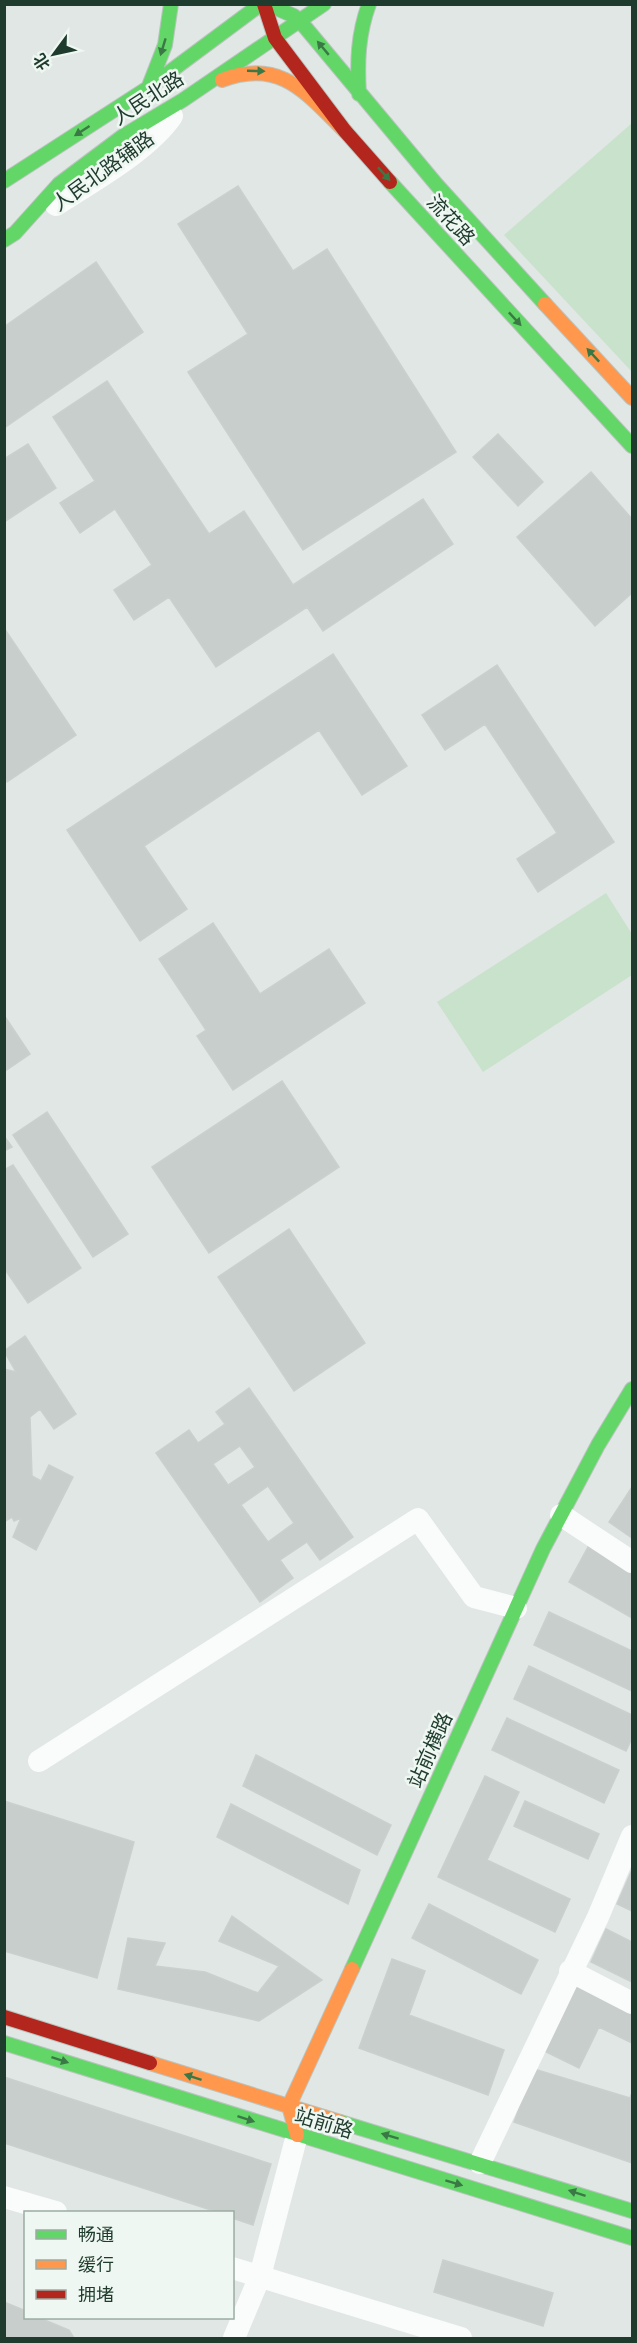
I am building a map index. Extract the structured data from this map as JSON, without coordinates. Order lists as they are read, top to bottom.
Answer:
{
  "streets": {
    "street": [
      "人民北路",
      "人民北路辅路",
      "流花路",
      "站前横路",
      "站前路"
    ]
  },
  "crossings": [
    ["人民北路", "人民北路辅路"],
    ["人民北路", "流花路"],
    ["站前横路", "站前路"]
  ],
  "one_way": ["人民北路"],
  "legend": ["畅通", "缓行", "拥堵"],
  "north": "bottom left"
}
